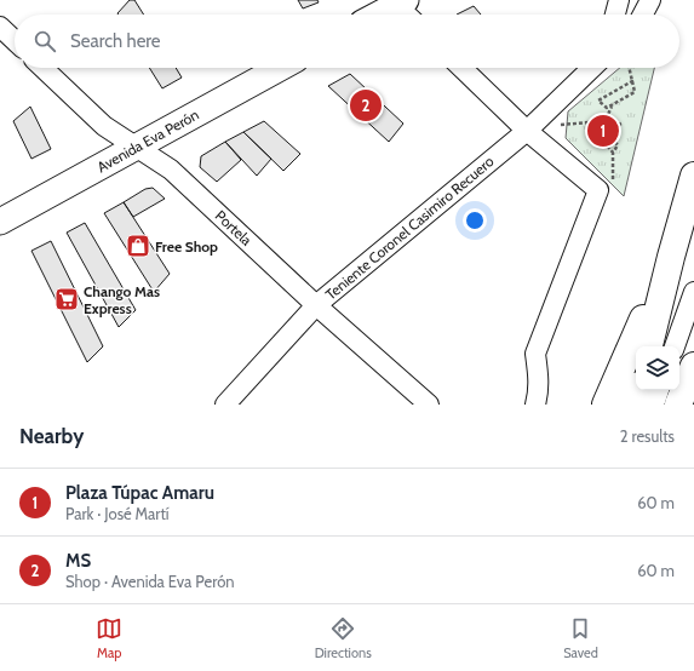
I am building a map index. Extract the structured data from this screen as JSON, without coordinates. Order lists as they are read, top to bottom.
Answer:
{
  "streets": {
    "main road": ["Avenida Eva Perón"],
    "street": ["Portela", "Teniente Coronel Casimiro Recuero"]
  },
  "crossings": [
    ["Avenida Eva Perón", "Portela"],
    ["Portela", "Teniente Coronel Casimiro Recuero"]
  ],
  "places": {
    "shop": ["Free Shop"],
    "supermarket": ["Chango Mas Express"]
  },
  "page": {
    "search": "Search here",
    "pins": ["2", "1"],
    "heading": ["Nearby", "2 results"],
    "list": [
      {
        "mark": "1",
        "name": "Plaza Túpac Amaru",
        "note": "Park · José Martí",
        "value": "60 m"
      },
      {
        "mark": "2",
        "name": "MS",
        "note": "Shop · Avenida Eva Perón",
        "value": "60 m"
      }
    ],
    "nav": ["Map", "Directions", "Saved"]
  }
}
